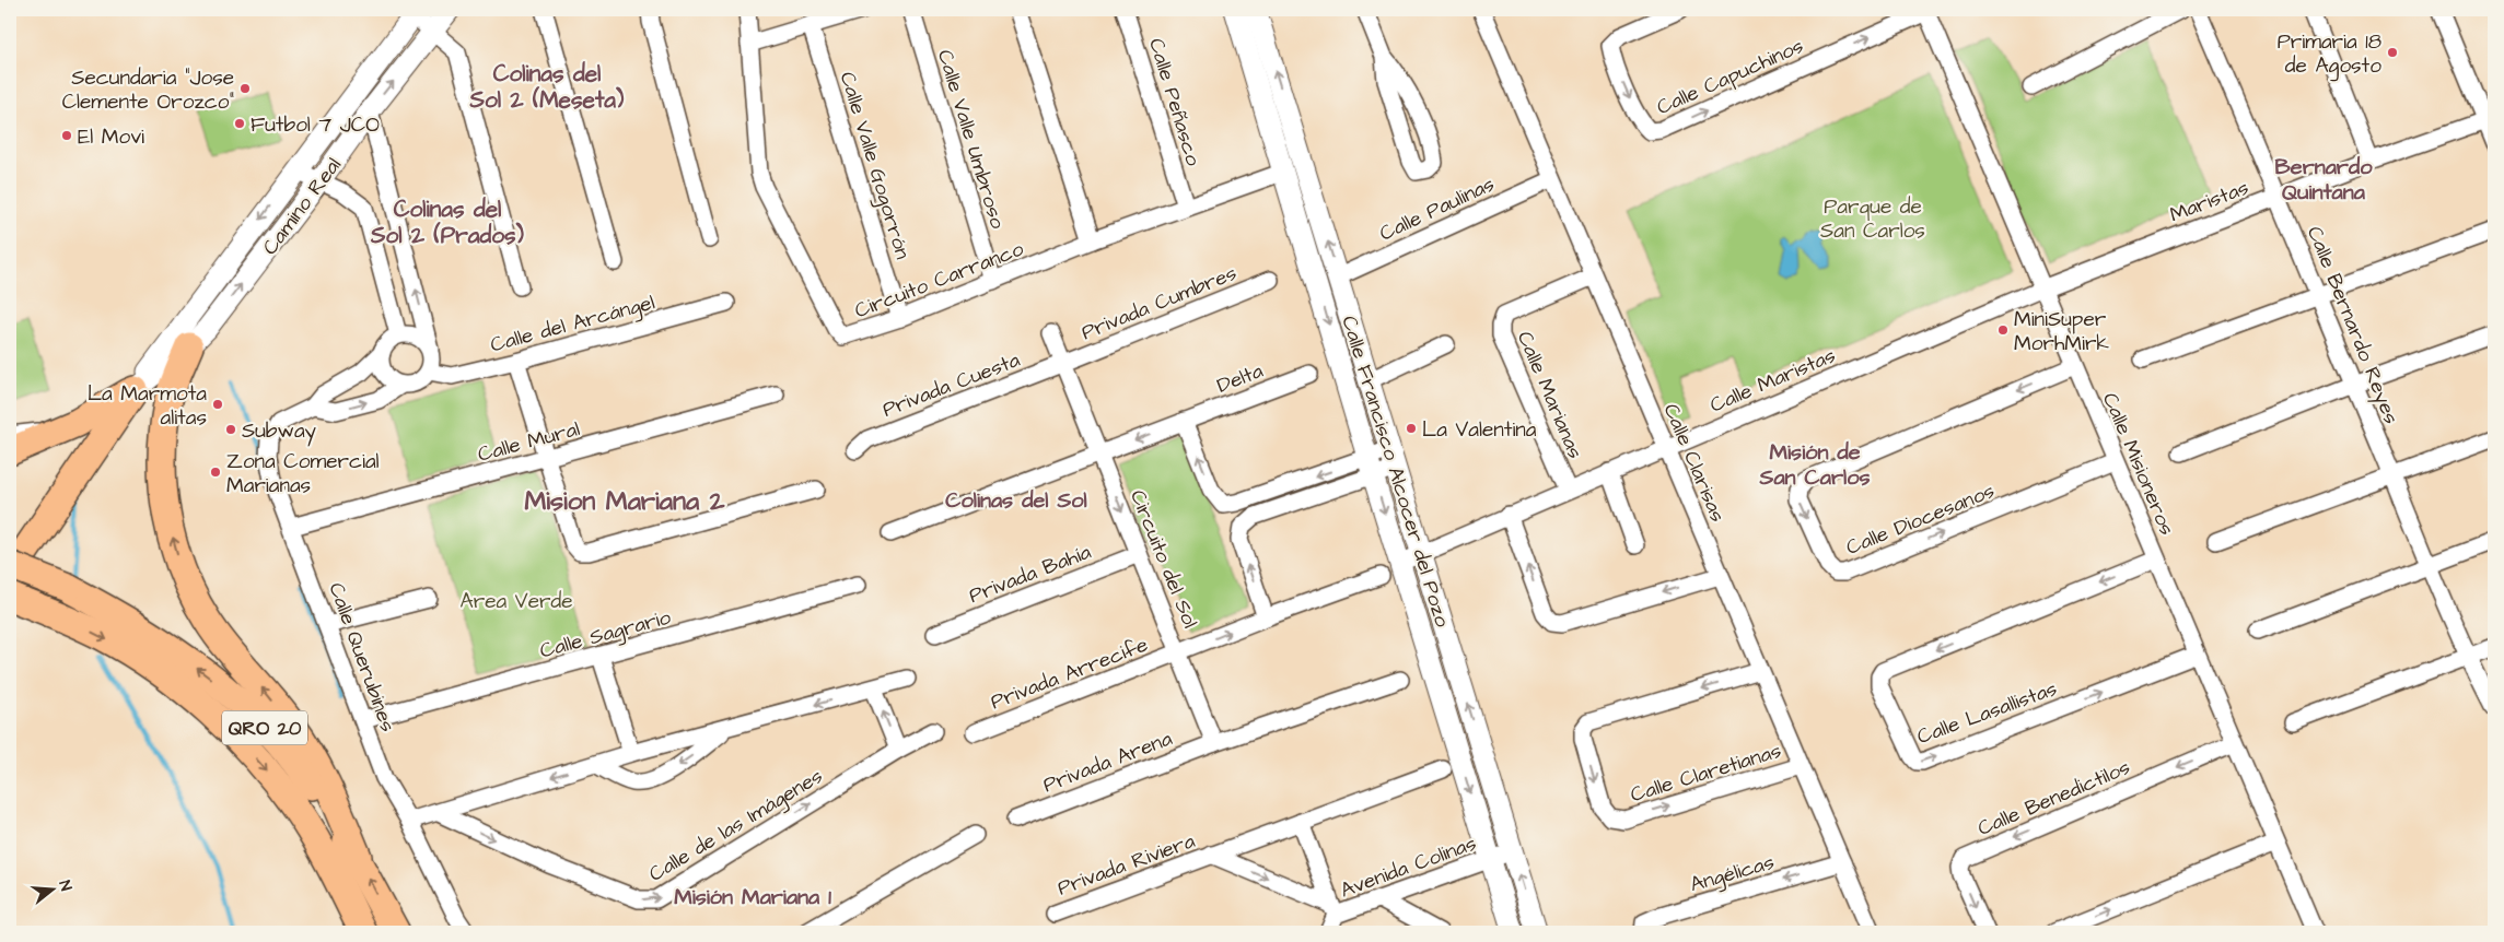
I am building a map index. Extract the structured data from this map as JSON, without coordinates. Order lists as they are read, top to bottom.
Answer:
{
  "streets": {
    "highway": ["QRO 20"],
    "street": [
      "Calle Capuchinos",
      "Calle Peñasco",
      "Calle Valle Umbroso",
      "Calle Valle Gogorrón",
      "Maristas",
      "Camino Real",
      "Calle Paulinas",
      "Circuito Carranco",
      "Privada Cumbres",
      "Calle del Arcángel",
      "Calle Bernardo Reyes",
      "Delta",
      "Calle Maristas",
      "Privada Cuesta",
      "Calle Marianas",
      "Calle Mural",
      "Calle Clarisas",
      "Calle Misioneros",
      "Calle Francisco Alcocer del Pozo",
      "Calle Diocesanos",
      "Circuito del Sol",
      "Privada Bahía",
      "Calle Sagrario",
      "Calle Querubines",
      "Privada Arrecife",
      "Calle Lasallistas",
      "Privada Arena",
      "Calle Claretianas",
      "Calle Benedictilos",
      "Calle de las Imágenes",
      "Privada Riviera",
      "Avenida Colinas",
      "Angélicas"
    ]
  },
  "crossings": [
    ["Calle Capuchinos", "Calle Misioneros"],
    ["Calle Peñasco", "Circuito Carranco"],
    ["Calle Valle Umbroso", "Circuito Carranco"],
    ["Calle Valle Gogorrón", "Circuito Carranco"],
    ["Maristas", "Calle Bernardo Reyes"],
    ["Maristas", "Calle Maristas"],
    ["Maristas", "Calle Misioneros"],
    ["Calle Paulinas", "Calle Clarisas"],
    ["Calle Paulinas", "Calle Francisco Alcocer del Pozo"],
    ["Circuito Carranco", "Calle Francisco Alcocer del Pozo"],
    ["Privada Cumbres", "Privada Cuesta"],
    ["Privada Cumbres", "Circuito del Sol"],
    ["Calle del Arcángel", "Calle Querubines"],
    ["Calle Maristas", "Calle Marianas"],
    ["Calle Maristas", "Calle Clarisas"],
    ["Calle Maristas", "Calle Misioneros"],
    ["Calle Maristas", "Calle Francisco Alcocer del Pozo"],
    ["Privada Cuesta", "Circuito del Sol"],
    ["Calle Marianas", "Calle Clarisas"],
    ["Calle Mural", "Calle Querubines"],
    ["Calle Clarisas", "Calle Claretianas"],
    ["Calle Clarisas", "Angélicas"],
    ["Calle Misioneros", "Calle Diocesanos"],
    ["Calle Misioneros", "Calle Lasallistas"],
    ["Calle Misioneros", "Calle Benedictilos"],
    ["Calle Francisco Alcocer del Pozo", "Avenida Colinas"],
    ["Circuito del Sol", "Privada Bahía"],
    ["Circuito del Sol", "Privada Arrecife"],
    ["Calle Sagrario", "Calle Querubines"],
    ["Privada Riviera", "Avenida Colinas"]
  ],
  "one_way": ["Angélicas"],
  "districts": [
    "Colinas del Sol 2 (Meseta)",
    "Bernardo Quintana",
    "Colinas del Sol 2 (Prados)",
    "Misión de San Carlos",
    "Colinas del Sol",
    "Mision Mariana 2",
    "Misión Mariana 1"
  ],
  "parks": ["Parque de San Carlos", "Area Verde"],
  "places": [
    "Primaria 18 de Agosto",
    "Secundaria \"Jose Clemente Orozco\"",
    "Futbol 7 JCO",
    "El Movi",
    "MiniSuper MorhMirk",
    "La Marmota alitas",
    "La Valentina",
    "Subway",
    "Zona Comercial Marianas"
  ],
  "north": "right"
}
